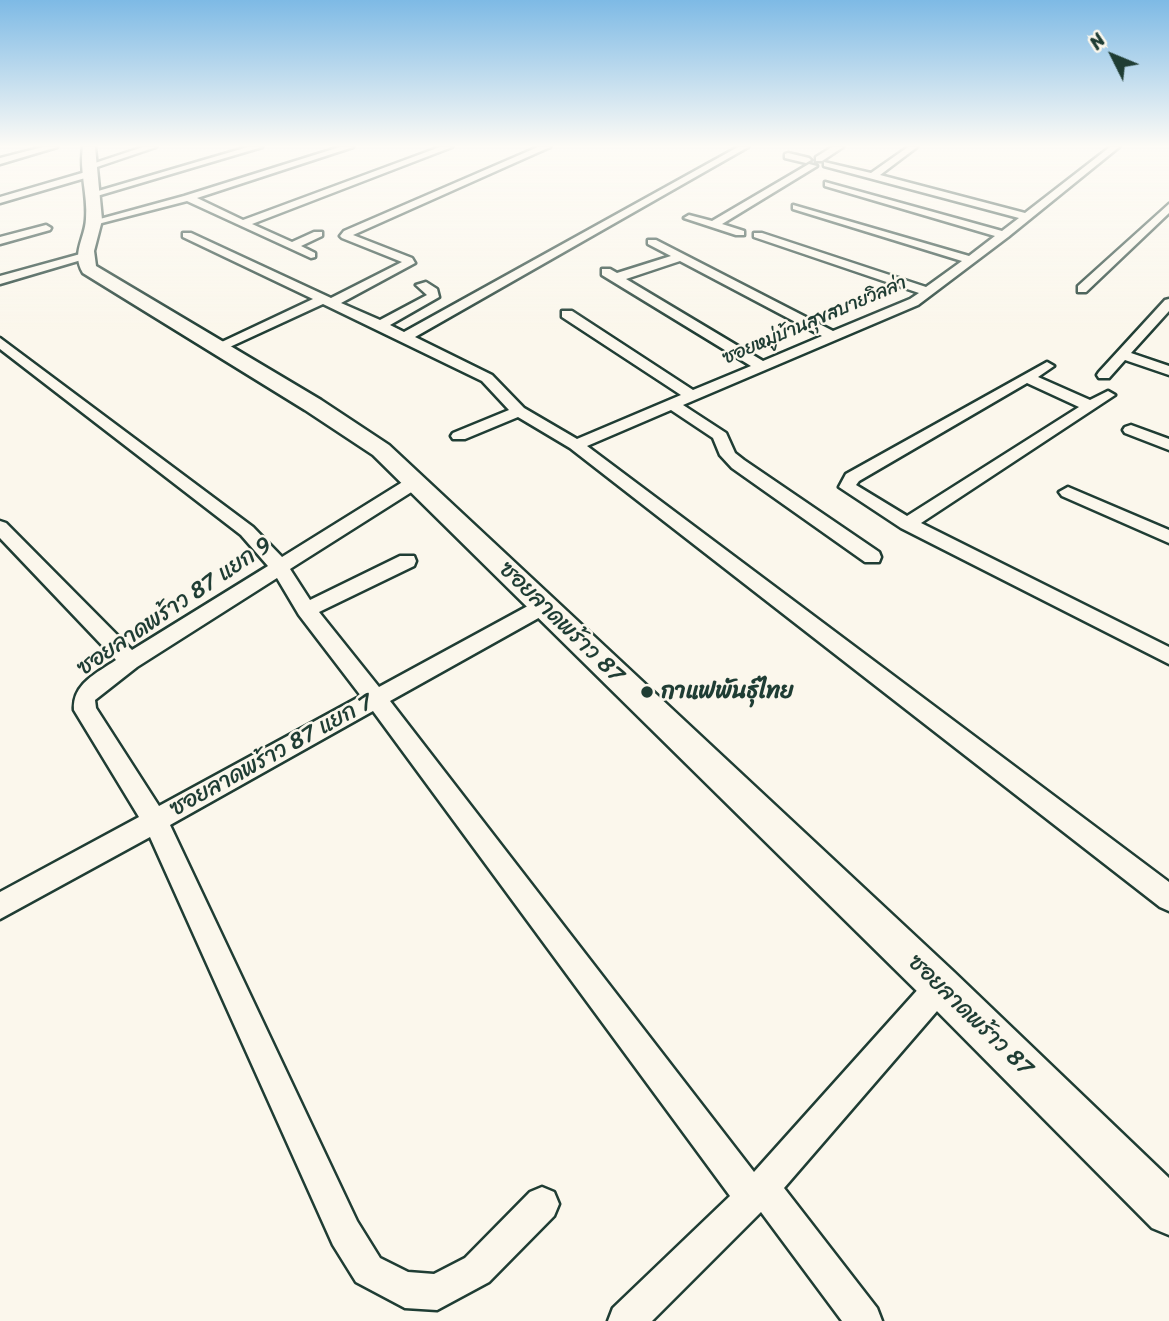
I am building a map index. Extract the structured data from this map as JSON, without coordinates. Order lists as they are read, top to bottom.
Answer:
{
  "streets": {
    "street": [
      "ซอยหมู่บ้านสุขสบายวิลล่า",
      "ซอยลาดพร้าว 87 แยก 9",
      "ซอยลาดพร้าว 87",
      "ซอยลาดพร้าว 87 แยก 7"
    ]
  },
  "crossings": [
    ["ซอยลาดพร้าว 87 แยก 9", "ซอยลาดพร้าว 87"],
    ["ซอยลาดพร้าว 87 แยก 9", "ซอยลาดพร้าว 87 แยก 7"],
    ["ซอยลาดพร้าว 87", "ซอยลาดพร้าว 87 แยก 7"]
  ],
  "places": ["กาแฟพันธ์ุไทย"],
  "north": "top left"
}
